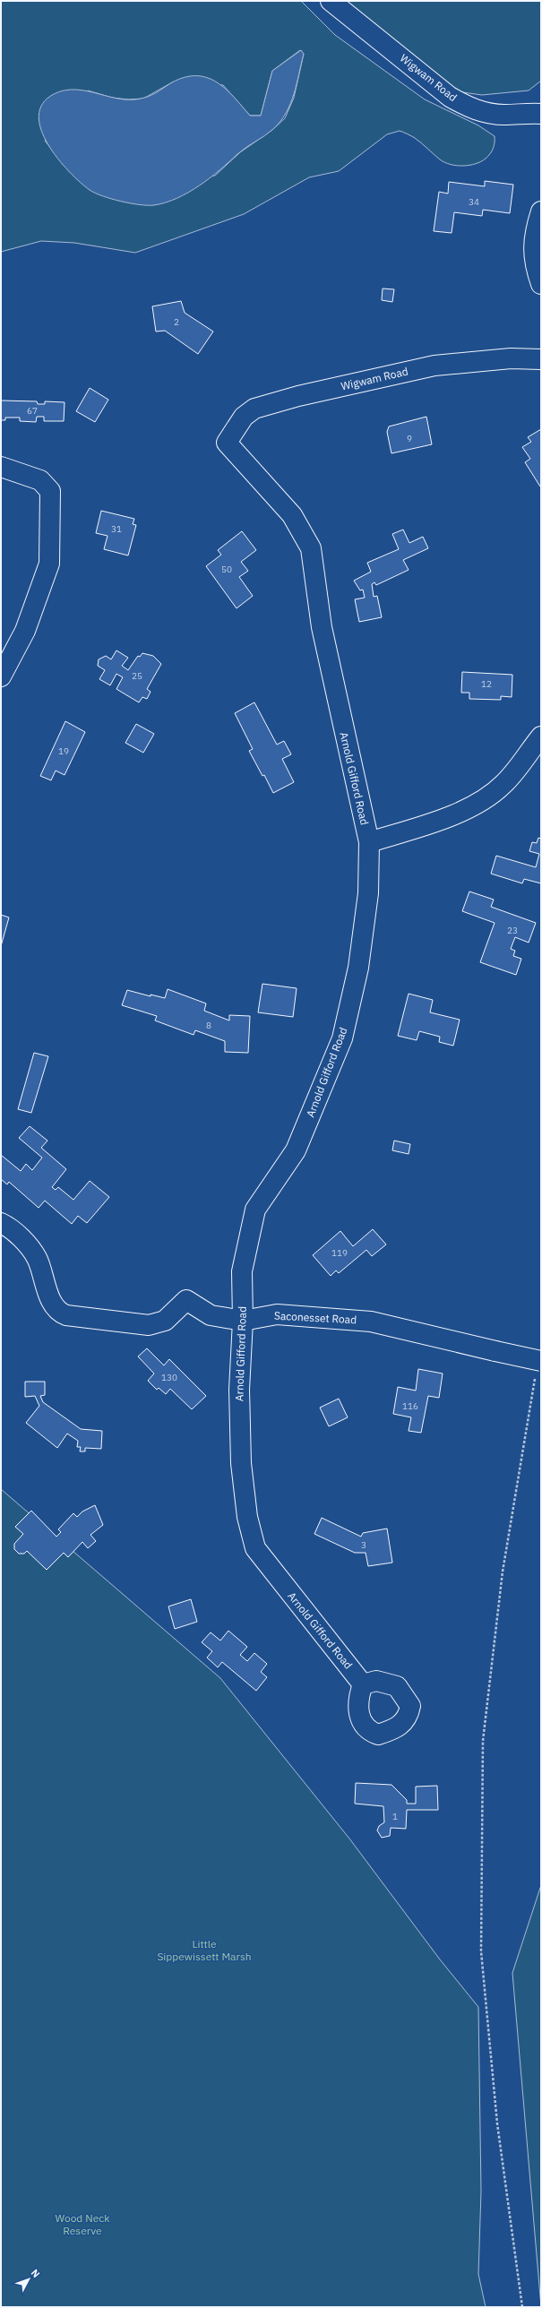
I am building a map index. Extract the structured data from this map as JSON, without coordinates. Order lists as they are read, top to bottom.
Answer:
{
  "streets": {
    "street": ["Wigwam Road", "Arnold Gifford Road", "Saconesset Road"]
  },
  "crossings": [
    ["Wigwam Road", "Arnold Gifford Road"],
    ["Arnold Gifford Road", "Saconesset Road"]
  ],
  "parks": ["Little Sippewissett Marsh", "Wood Neck Reserve"],
  "house_numbers": [
    "34",
    "2",
    "67",
    "9",
    "31",
    "50",
    "25",
    "12",
    "19",
    "23",
    "8",
    "119",
    "130",
    "116",
    "3",
    "1"
  ],
  "north": "top right"
}
